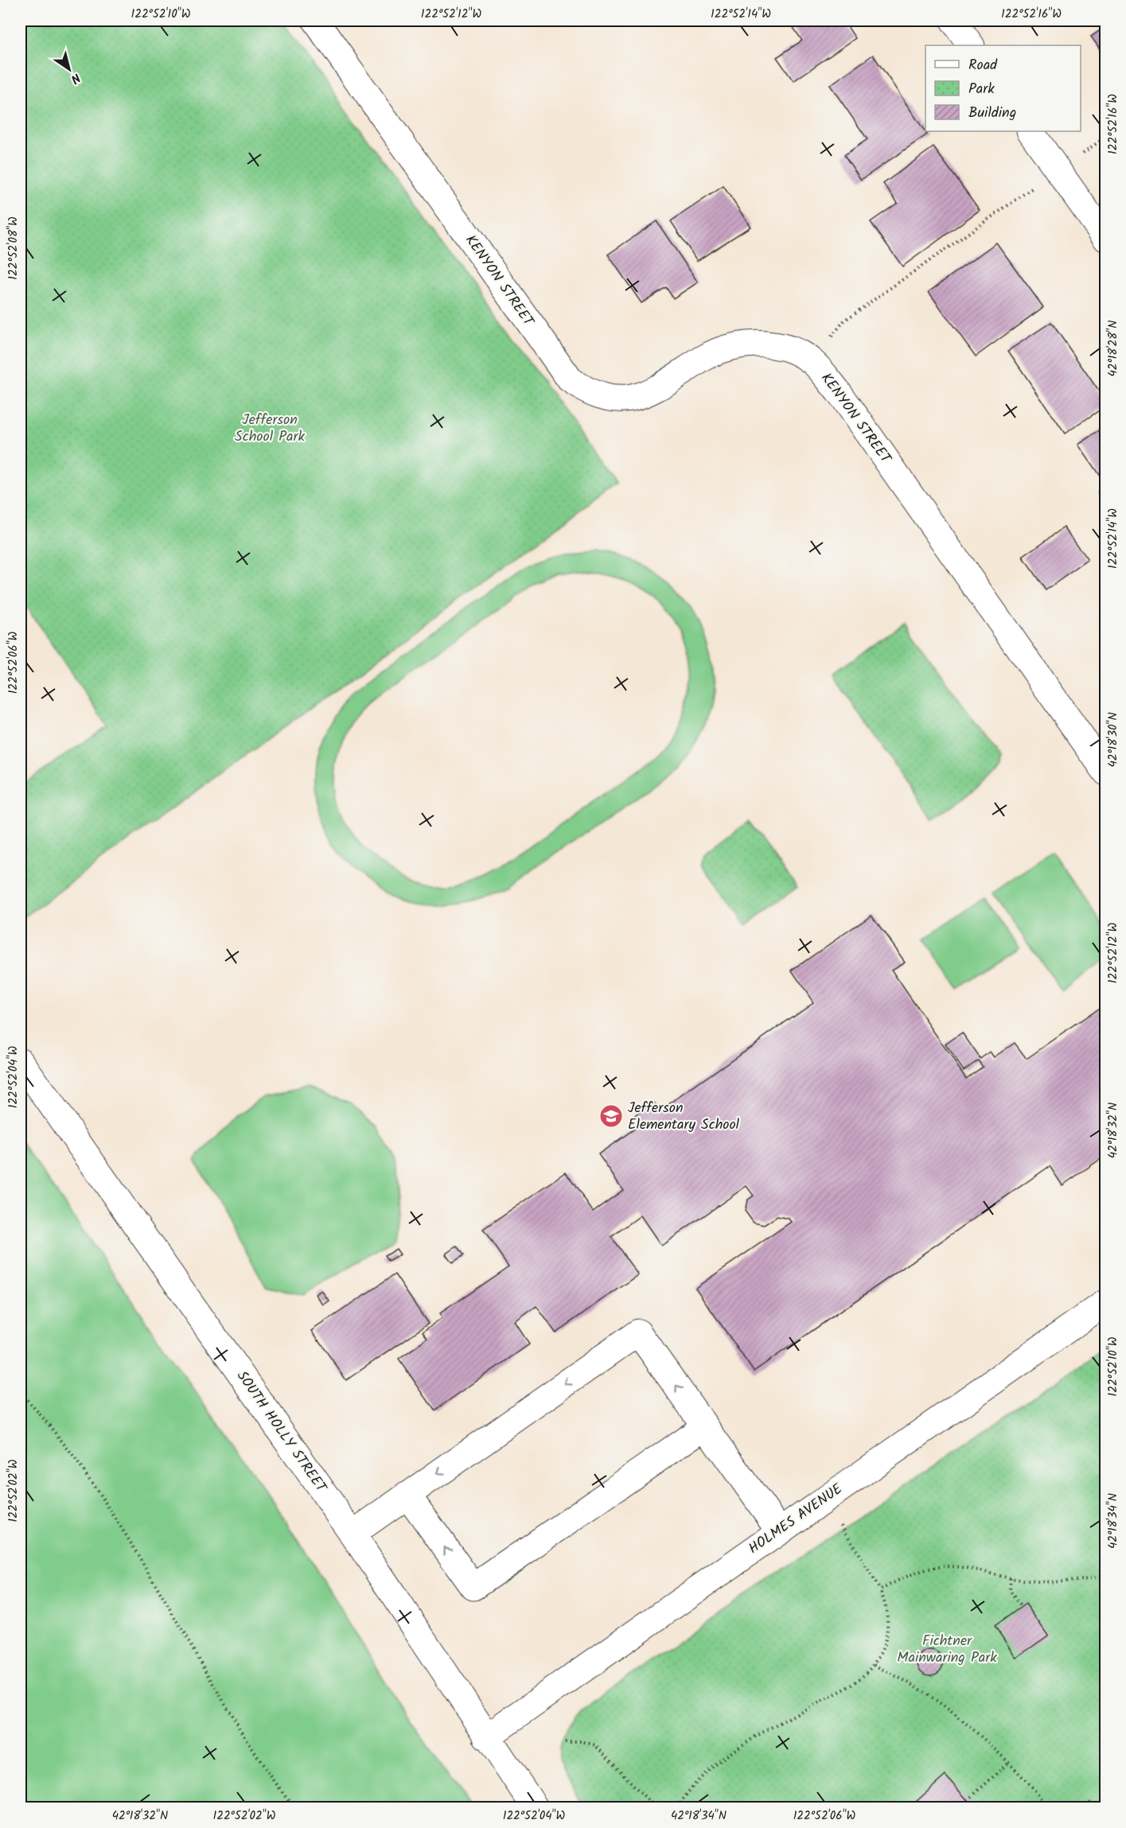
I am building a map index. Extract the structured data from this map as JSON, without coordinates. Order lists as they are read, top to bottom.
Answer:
{
  "streets": {
    "street": ["KENYON STREET", "SOUTH HOLLY STREET", "HOLMES AVENUE"]
  },
  "crossings": [
    ["SOUTH HOLLY STREET", "HOLMES AVENUE"]
  ],
  "parks": ["Jefferson School Park", "Fichtner Mainwaring Park"],
  "places": {
    "school or university": ["Jefferson Elementary School"]
  },
  "legend": ["Road", "Park", "Building"],
  "north": "bottom right",
  "coordinates": [
    "122°52'10\"W",
    "122°52'12\"W",
    "122°52'14\"W",
    "122°52'16\"W",
    "122°52'08\"W",
    "42°18'28\"N",
    "122°52'06\"W",
    "42°18'30\"N",
    "122°52'04\"W",
    "42°18'32\"N",
    "122°52'02\"W",
    "42°18'34\"N"
  ]
}
